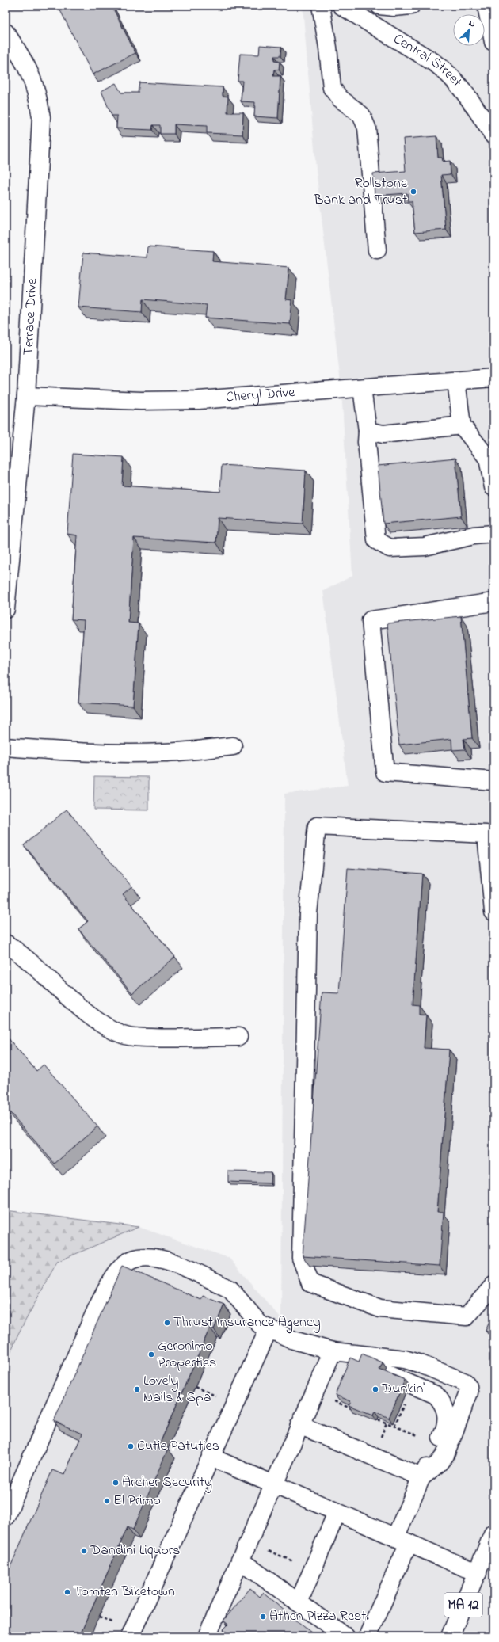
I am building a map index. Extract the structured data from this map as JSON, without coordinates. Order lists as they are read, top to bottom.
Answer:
{
  "streets": {
    "street": [
      "Central Street",
      "Terrace Drive",
      "Cheryl Drive",
      "MA 12"
    ]
  },
  "crossings": [
    ["Terrace Drive", "Cheryl Drive"]
  ],
  "places": [
    "Rollstone Bank and Trust",
    "Thrust Insurance Agency",
    "Geronimo Properties",
    "Lovely Nails & Spa",
    "Dunkin'",
    "Cutie Patuties",
    "Archer Security",
    "El Primo",
    "Dandini Liquors",
    "Tomten Biketown",
    "Athen Pizza Rest."
  ],
  "north": "top right"
}
